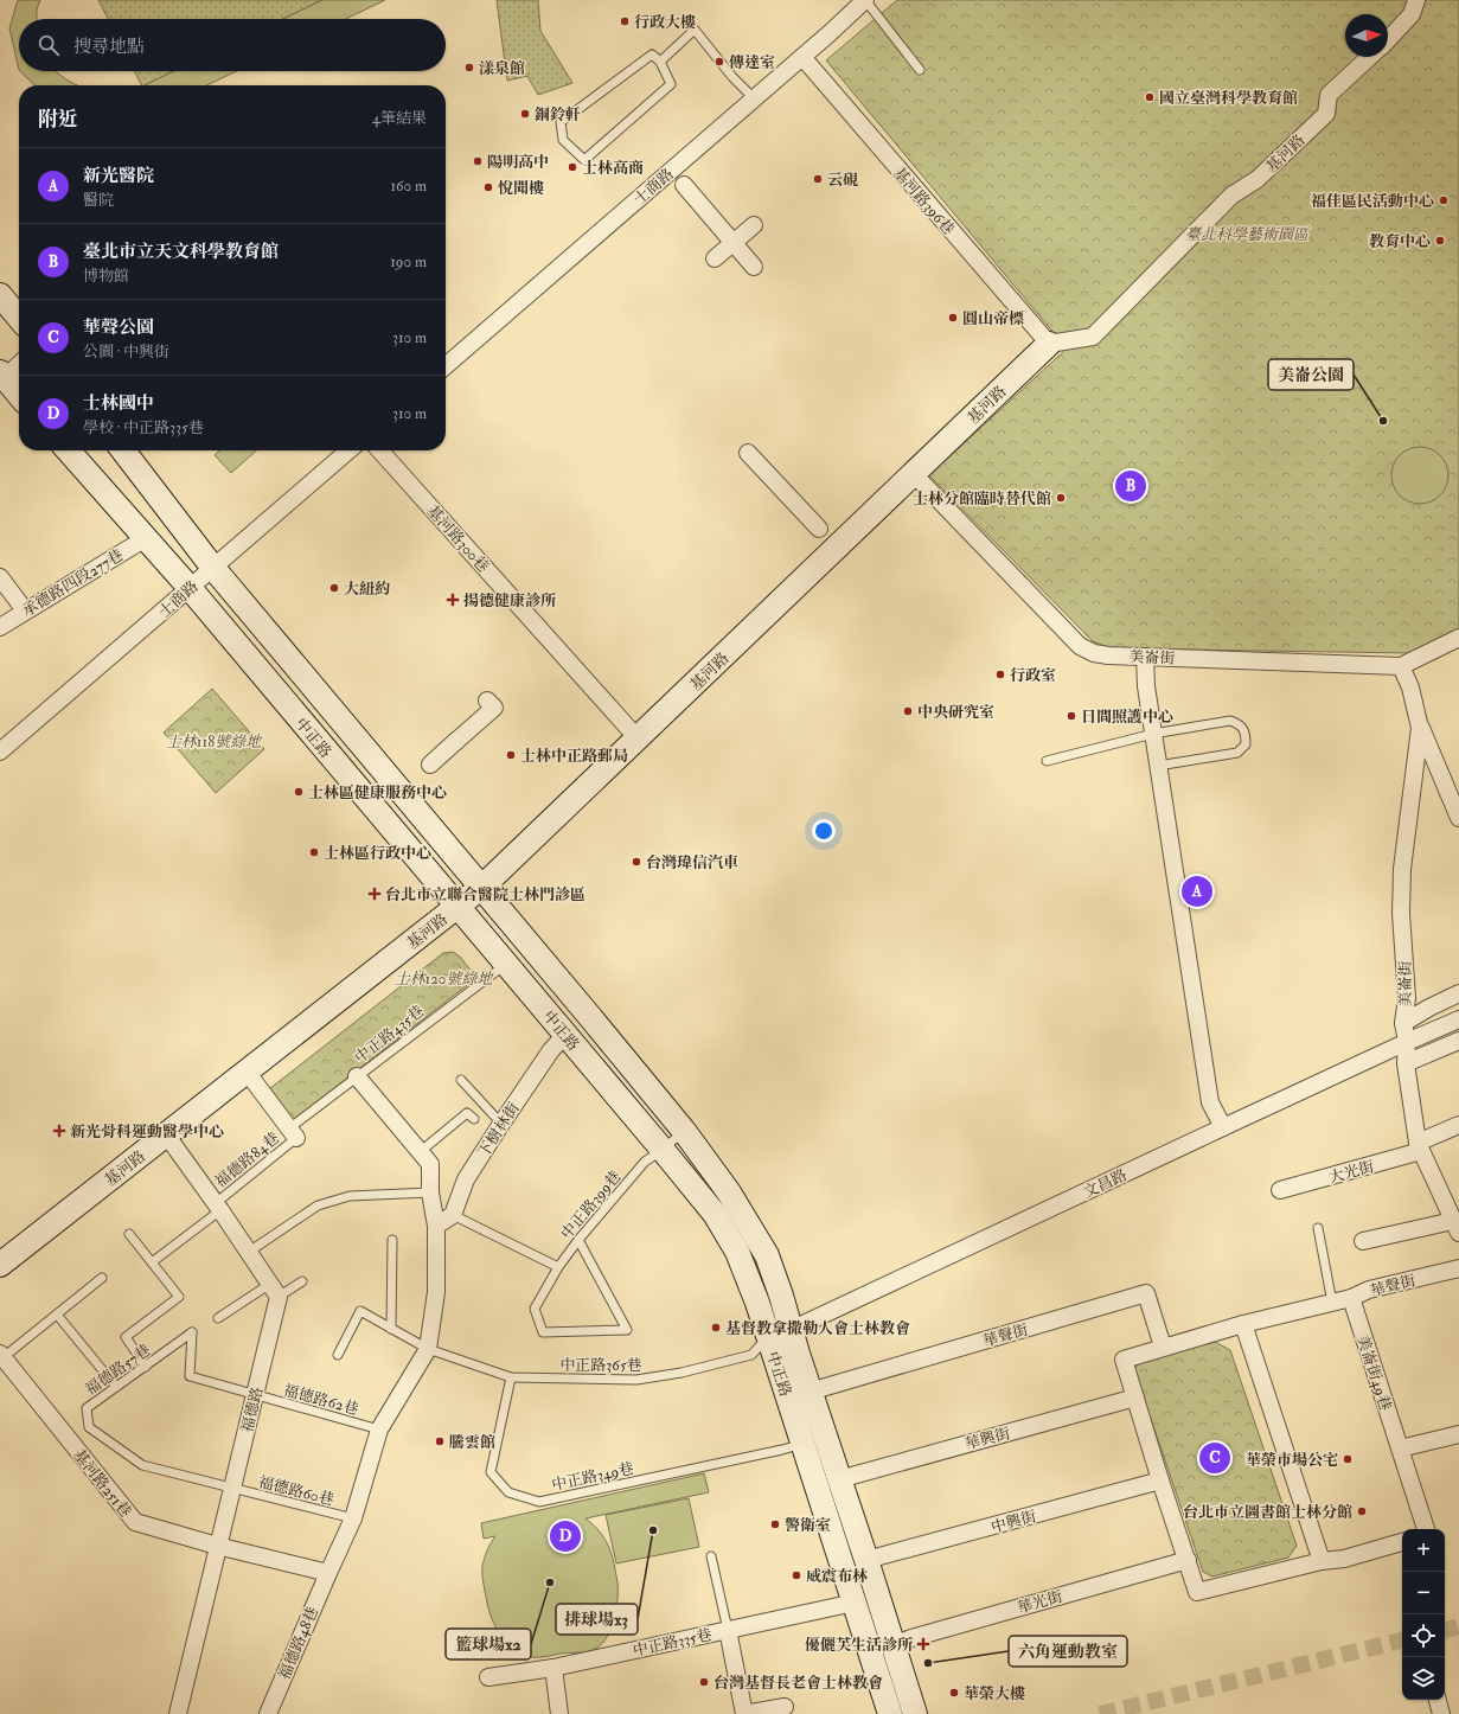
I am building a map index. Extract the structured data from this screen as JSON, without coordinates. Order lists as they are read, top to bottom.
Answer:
{
  "streets": {
    "main road": ["基河路", "中正路"],
    "street": [
      "士商路",
      "基河路396巷",
      "基河路300巷",
      "承德路四段277巷",
      "美崙街",
      "下樹林街",
      "大光街",
      "文昌路",
      "華聲街",
      "美崙街49巷",
      "福德路",
      "華興街",
      "基河路251巷",
      "中興街",
      "華光街",
      "中正路335巷",
      "福德路48巷"
    ],
    "lane": [
      "中正路435巷",
      "福德路84巷",
      "中正路399巷",
      "中正路365巷",
      "福德路57巷",
      "福德路62巷",
      "中正路349巷",
      "福德路60巷"
    ]
  },
  "crossings": [
    ["基河路", "基河路396巷"],
    ["基河路", "基河路300巷"],
    ["基河路", "美崙街"],
    ["基河路", "中正路"],
    ["士商路", "基河路396巷"],
    ["士商路", "中正路"],
    ["承德路四段277巷", "中正路"],
    ["美崙街", "大光街"],
    ["美崙街", "文昌路"],
    ["中正路", "中正路435巷"],
    ["中正路", "下樹林街"],
    ["中正路", "文昌路"],
    ["中正路", "中正路399巷"],
    ["中正路", "華聲街"],
    ["中正路", "中正路365巷"],
    ["中正路", "華興街"],
    ["中正路", "中正路349巷"],
    ["中正路", "中興街"],
    ["中正路", "華光街"],
    ["中正路", "中正路335巷"],
    ["中正路435巷", "福德路84巷"],
    ["文昌路", "中正路365巷"],
    ["華聲街", "美崙街49巷"],
    ["華聲街", "華興街"],
    ["中正路365巷", "中正路349巷"],
    ["福德路57巷", "福德路62巷"],
    ["福德路57巷", "福德路"],
    ["福德路57巷", "福德路60巷"],
    ["福德路62巷", "福德路"],
    ["福德路", "基河路251巷"],
    ["福德路", "福德路60巷"],
    ["基河路251巷", "福德路48巷"]
  ],
  "parks": ["臺北科學藝術園區", "士林118號綠地", "士林120號綠地"],
  "places": {
    "other": [
      "行政大樓",
      "傳達室",
      "漾泉館",
      "國立臺灣科學教育館",
      "銅鈴軒",
      "陽明高中",
      "士林高商",
      "云硯",
      "悅聞樓",
      "福佳區民活動中心",
      "教育中心",
      "圓山帝標",
      "美崙公園",
      "士林分館臨時替代館",
      "大紐約",
      "行政室",
      "中央研究室",
      "日間照護中心",
      "士林中正路郵局",
      "士林區健康服務中心",
      "士林區行政中心",
      "台灣瑋信汽車",
      "基督教拿撒勒人會士林教會",
      "騰雲館",
      "華榮市場公宅",
      "台北市立圖書館士林分館",
      "警衛室",
      "排球場x3",
      "威震布林",
      "籃球場x2",
      "六角運動教室",
      "台灣基督長老會士林教會",
      "華榮大樓"
    ],
    "health": [
      "揚德健康診所",
      "台北市立聯合醫院士林門診區",
      "新光骨科運動醫學中心",
      "優儷芙生活診所"
    ]
  },
  "north": "right",
  "page": {
    "search": "搜尋地點",
    "heading": ["附近", "4筆結果"],
    "list": [
      {
        "mark": "A",
        "name": "新光醫院",
        "note": "醫院",
        "value": "160 m"
      },
      {
        "mark": "B",
        "name": "臺北市立天文科學教育館",
        "note": "博物館",
        "value": "190 m"
      },
      {
        "mark": "C",
        "name": "華聲公園",
        "note": "公園 · 中興街",
        "value": "310 m"
      },
      {
        "mark": "D",
        "name": "士林國中",
        "note": "學校 · 中正路335巷",
        "value": "310 m"
      }
    ],
    "pins": [
      "B",
      "A",
      "C",
      "D"
    ],
    "map_buttons": ["+", "−"]
  }
}
